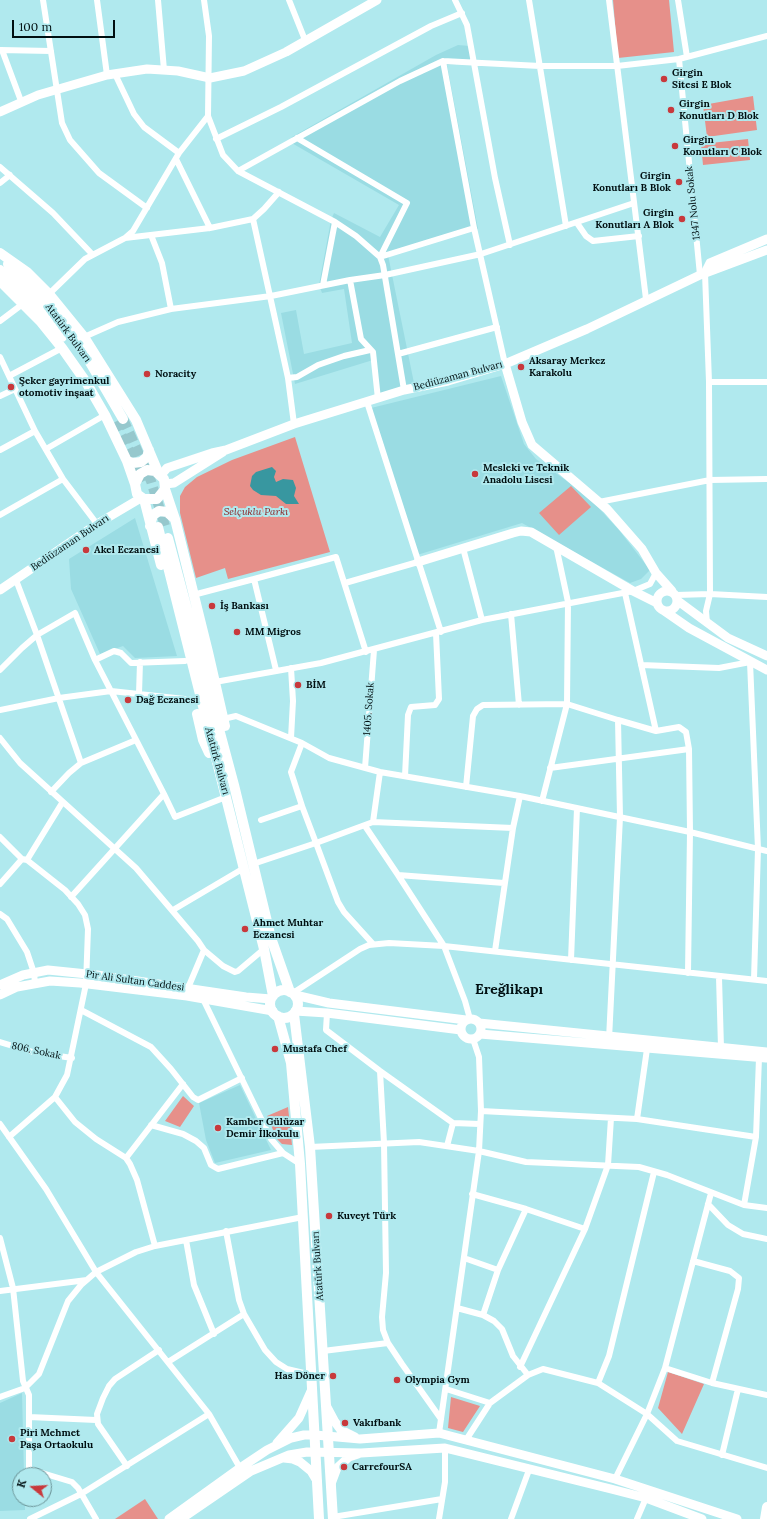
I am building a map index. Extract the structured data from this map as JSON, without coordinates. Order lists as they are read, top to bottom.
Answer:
{
  "streets": {
    "main road": ["Atatürk Bulvarı", "Bediüzaman Bulvarı", "Pir Ali Sultan Caddesi"],
    "street": ["1347 Nolu Sokak", "1405. Sokak", "806. Sokak"]
  },
  "crossings": [
    ["1347 Nolu Sokak", "Bediüzaman Bulvarı"]
  ],
  "districts": ["Ereğlikapı"],
  "parks": ["Selçuklu Parkı"],
  "places": [
    "Girgin Sitesi E Blok",
    "Girgin Konutları D Blok",
    "Girgin Konutları C Blok",
    "Girgin Konutları B Blok",
    "Girgin Konutları A Blok",
    "Aksaray Merkez Karakolu",
    "Noracity",
    "Şeker gayrimenkul otomotiv inşaat",
    "Mesleki ve Teknik Anadolu Lisesi",
    "Akel Eczanesi",
    "İş Bankası",
    "MM Migros",
    "BİM",
    "Dağ Eczanesi",
    "Ahmet Muhtar Eczanesi",
    "Mustafa Chef",
    "Kamber Gülüzar Demir İlkokulu",
    "Kuveyt Türk",
    "Has Döner",
    "Olympia Gym",
    "Vakıfbank",
    "Piri Mehmet Paşa Ortaokulu",
    "CarrefourSA"
  ],
  "scale_bar": "100 m",
  "north": "left"
}
